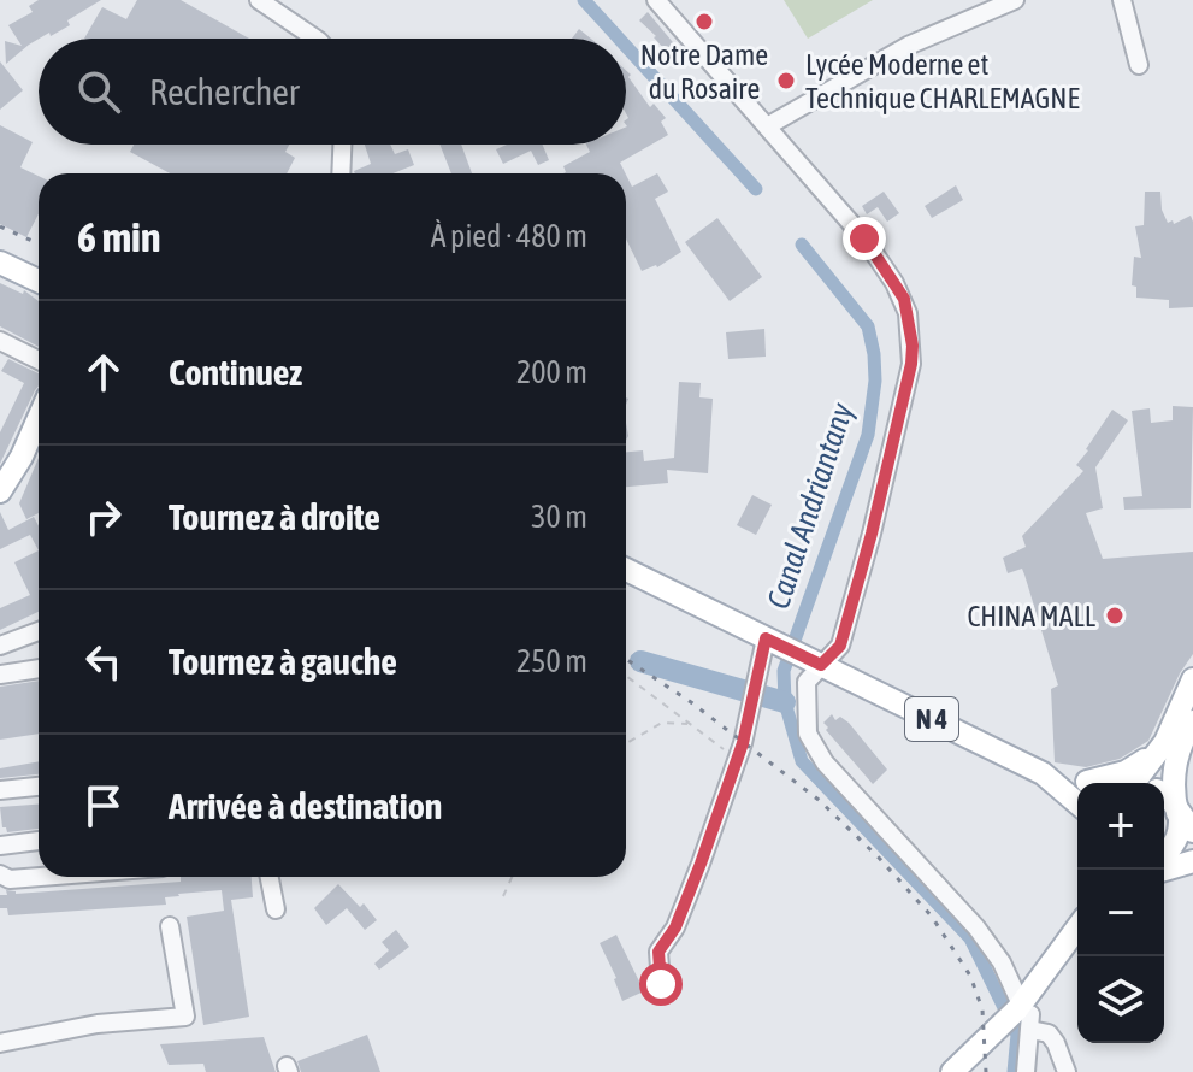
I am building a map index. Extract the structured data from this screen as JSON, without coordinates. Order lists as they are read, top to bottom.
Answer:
{
  "streets": {
    "main road": ["N 4"]
  },
  "water": ["Canal Andriantany"],
  "places": ["Notre Dame du Rosaire", "Lycée Moderne et Technique CHARLEMAGNE", "CHINA MALL"],
  "page": {
    "search": "Rechercher",
    "heading": ["6 min", "À pied · 480 m"],
    "list": [
      ["Continuez", "200 m"],
      ["Tournez à droite", "30 m"],
      ["Tournez à gauche", "250 m"],
      "Arrivée à destination"
    ],
    "map_buttons": ["+", "−"]
  }
}
